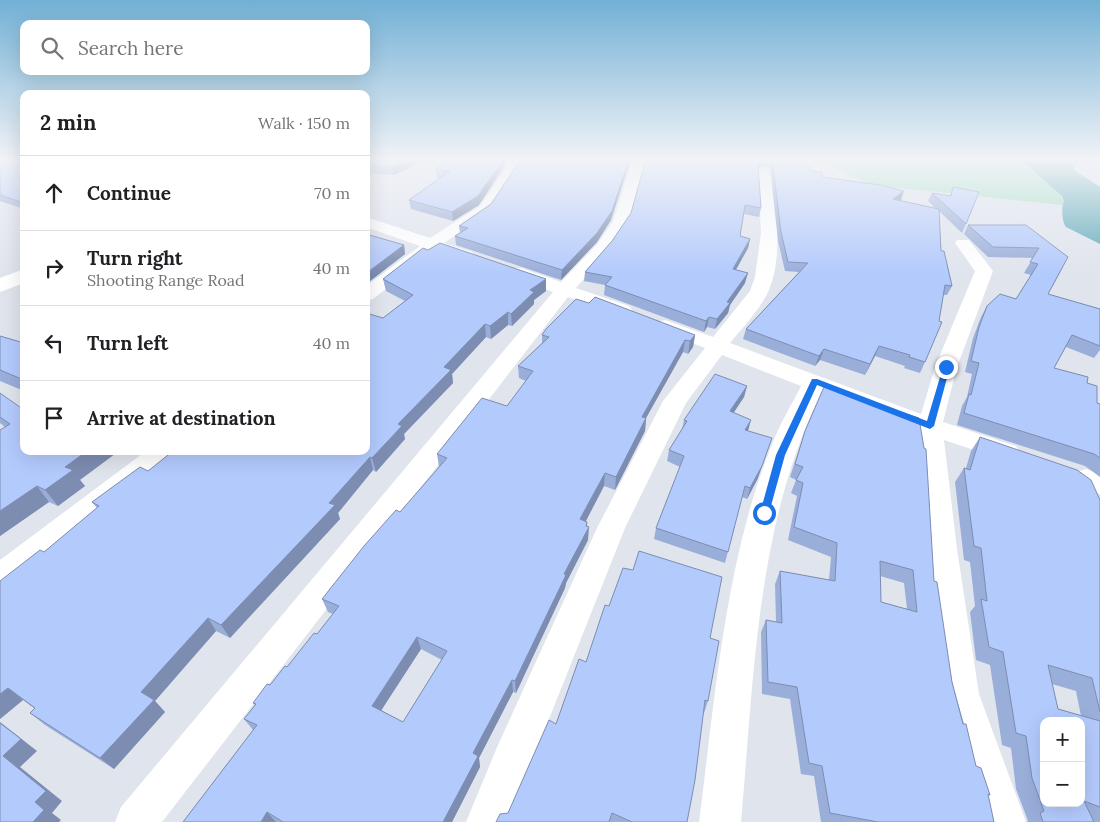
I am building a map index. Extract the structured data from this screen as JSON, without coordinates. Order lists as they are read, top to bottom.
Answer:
{
  "page": {
    "search": "Search here",
    "heading": ["2 min", "Walk · 150 m"],
    "list": [
      ["Continue", "70 m"],
      ["Turn right", "Shooting Range Road", "40 m"],
      ["Turn left", "40 m"],
      "Arrive at destination"
    ],
    "map_buttons": ["+", "−"]
  }
}
